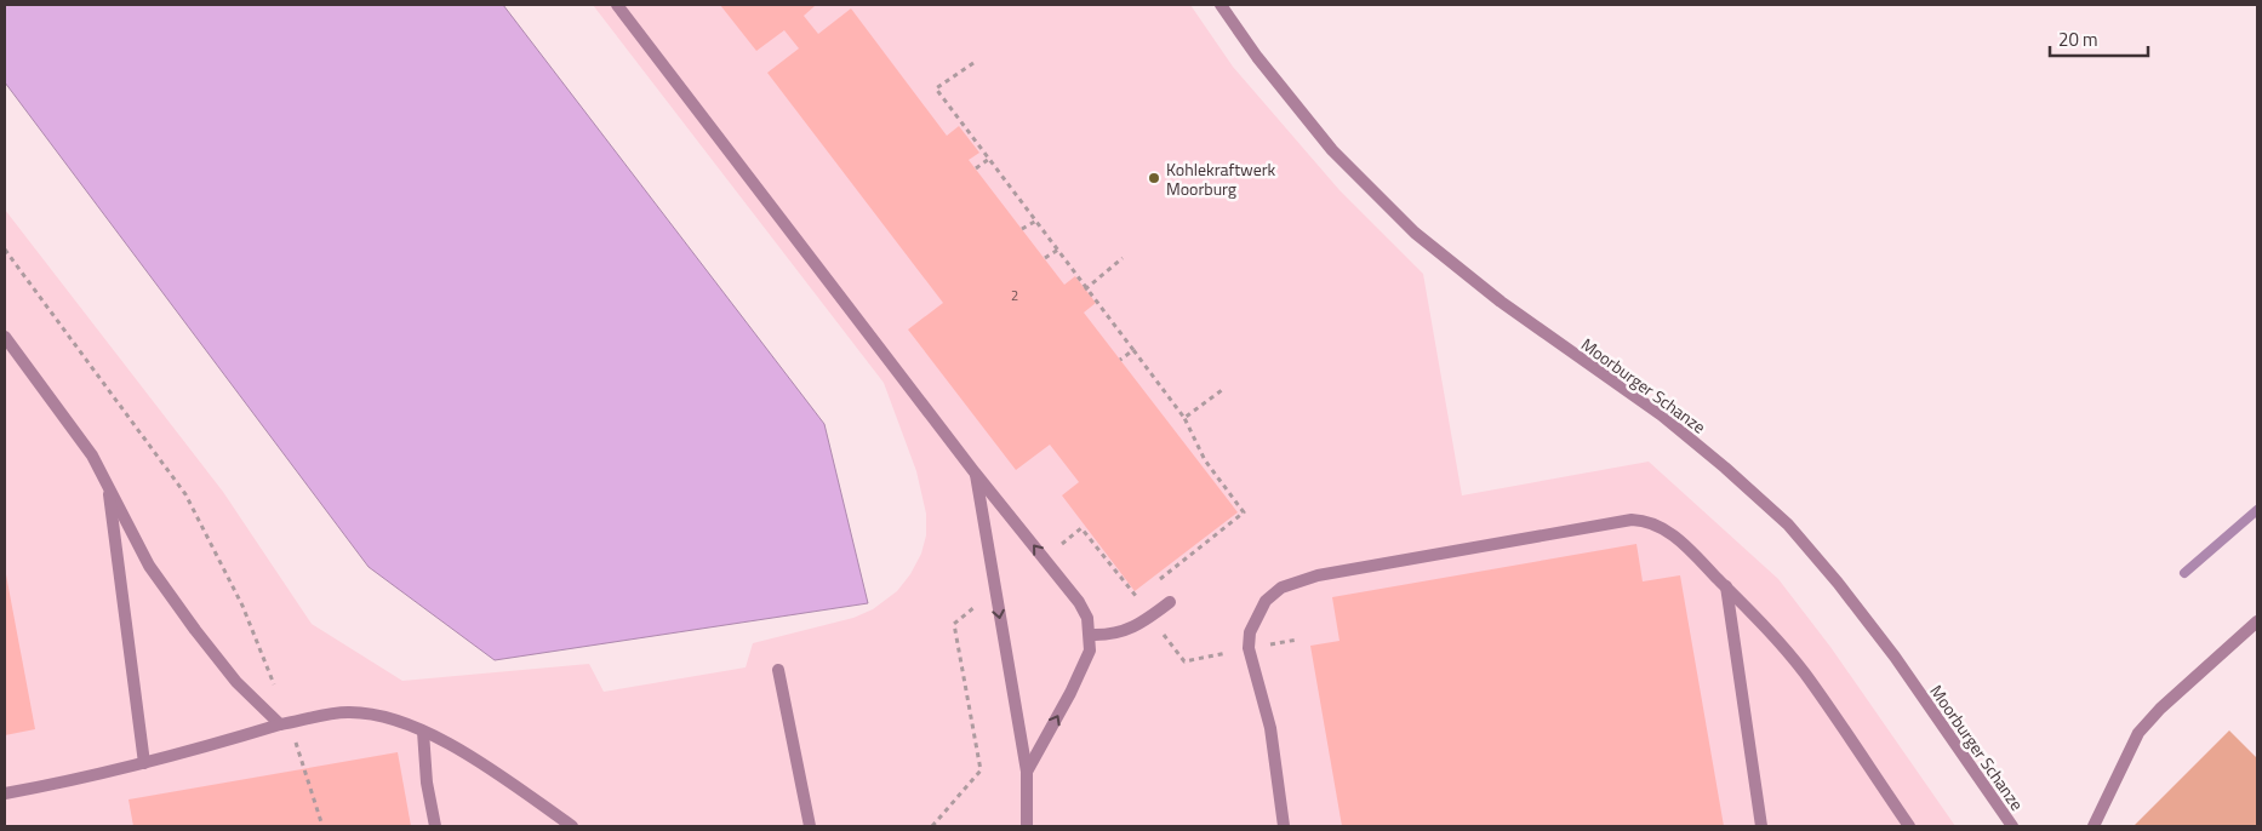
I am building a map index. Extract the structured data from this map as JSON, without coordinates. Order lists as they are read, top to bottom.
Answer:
{
  "streets": {
    "street": ["Moorburger Schanze"]
  },
  "places": ["Kohlekraftwerk Moorburg"],
  "house_numbers": ["2"],
  "scale_bar": "20 m"
}
